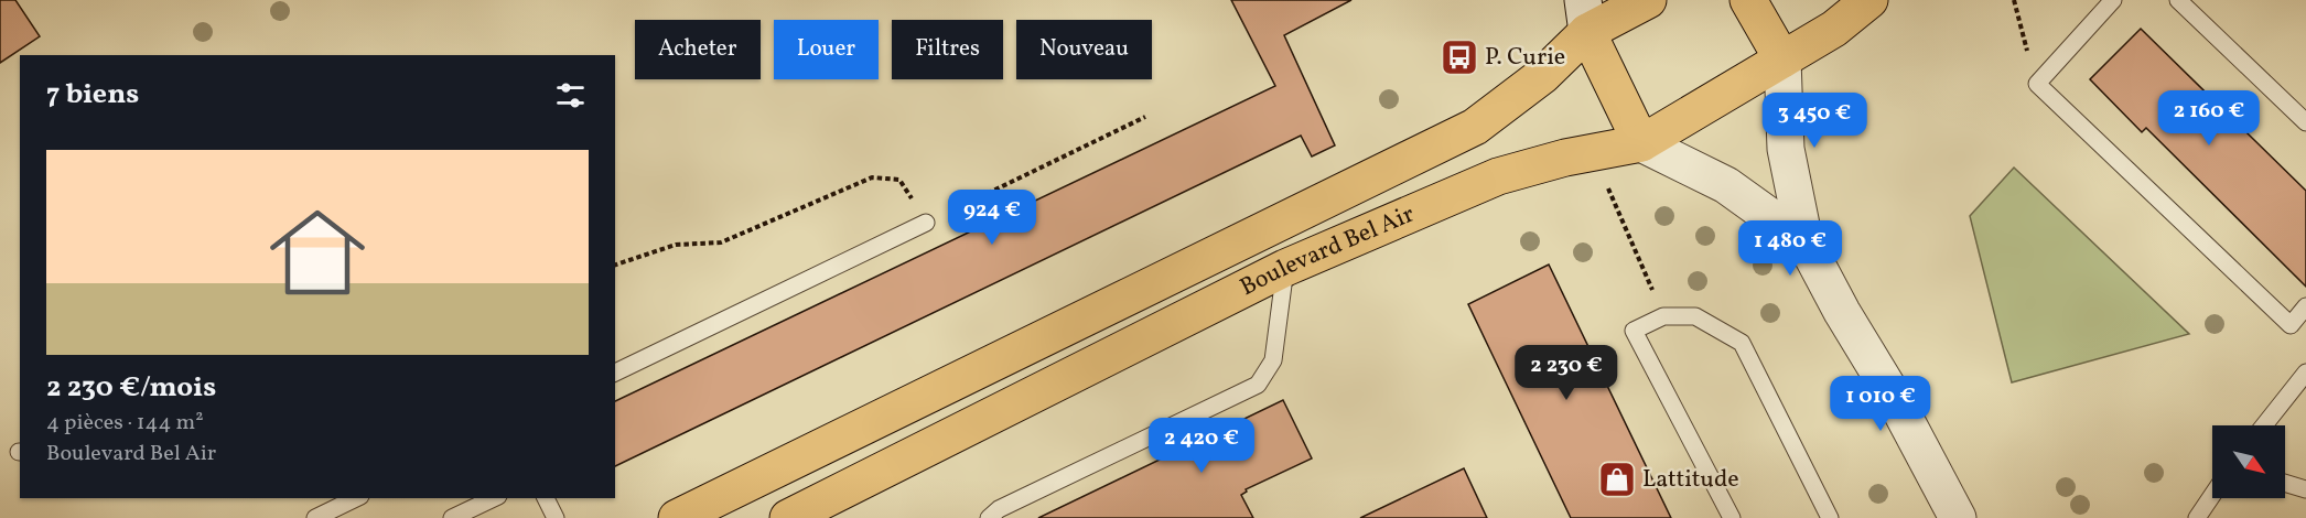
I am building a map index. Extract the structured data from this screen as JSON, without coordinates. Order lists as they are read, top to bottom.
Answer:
{
  "streets": {
    "main road": ["Boulevard Bel Air"]
  },
  "places": {
    "bus stop": ["P. Curie"],
    "shop": ["Lattitude"]
  },
  "north": "bottom right",
  "page": {
    "chip": [
      "Acheter",
      "Louer",
      "Filtres",
      "Nouveau"
    ],
    "heading": "7 biens",
    "price": [
      "2 160 €",
      "3 450 €",
      "924 €",
      "1 480 €",
      "2 230 €",
      "1 010 €",
      "2 420 €"
    ],
    "list": [
      {
        "name": "2 230 €/mois",
        "note": "4 pièces · 144 m² · Boulevard Bel Air"
      }
    ]
  }
}
